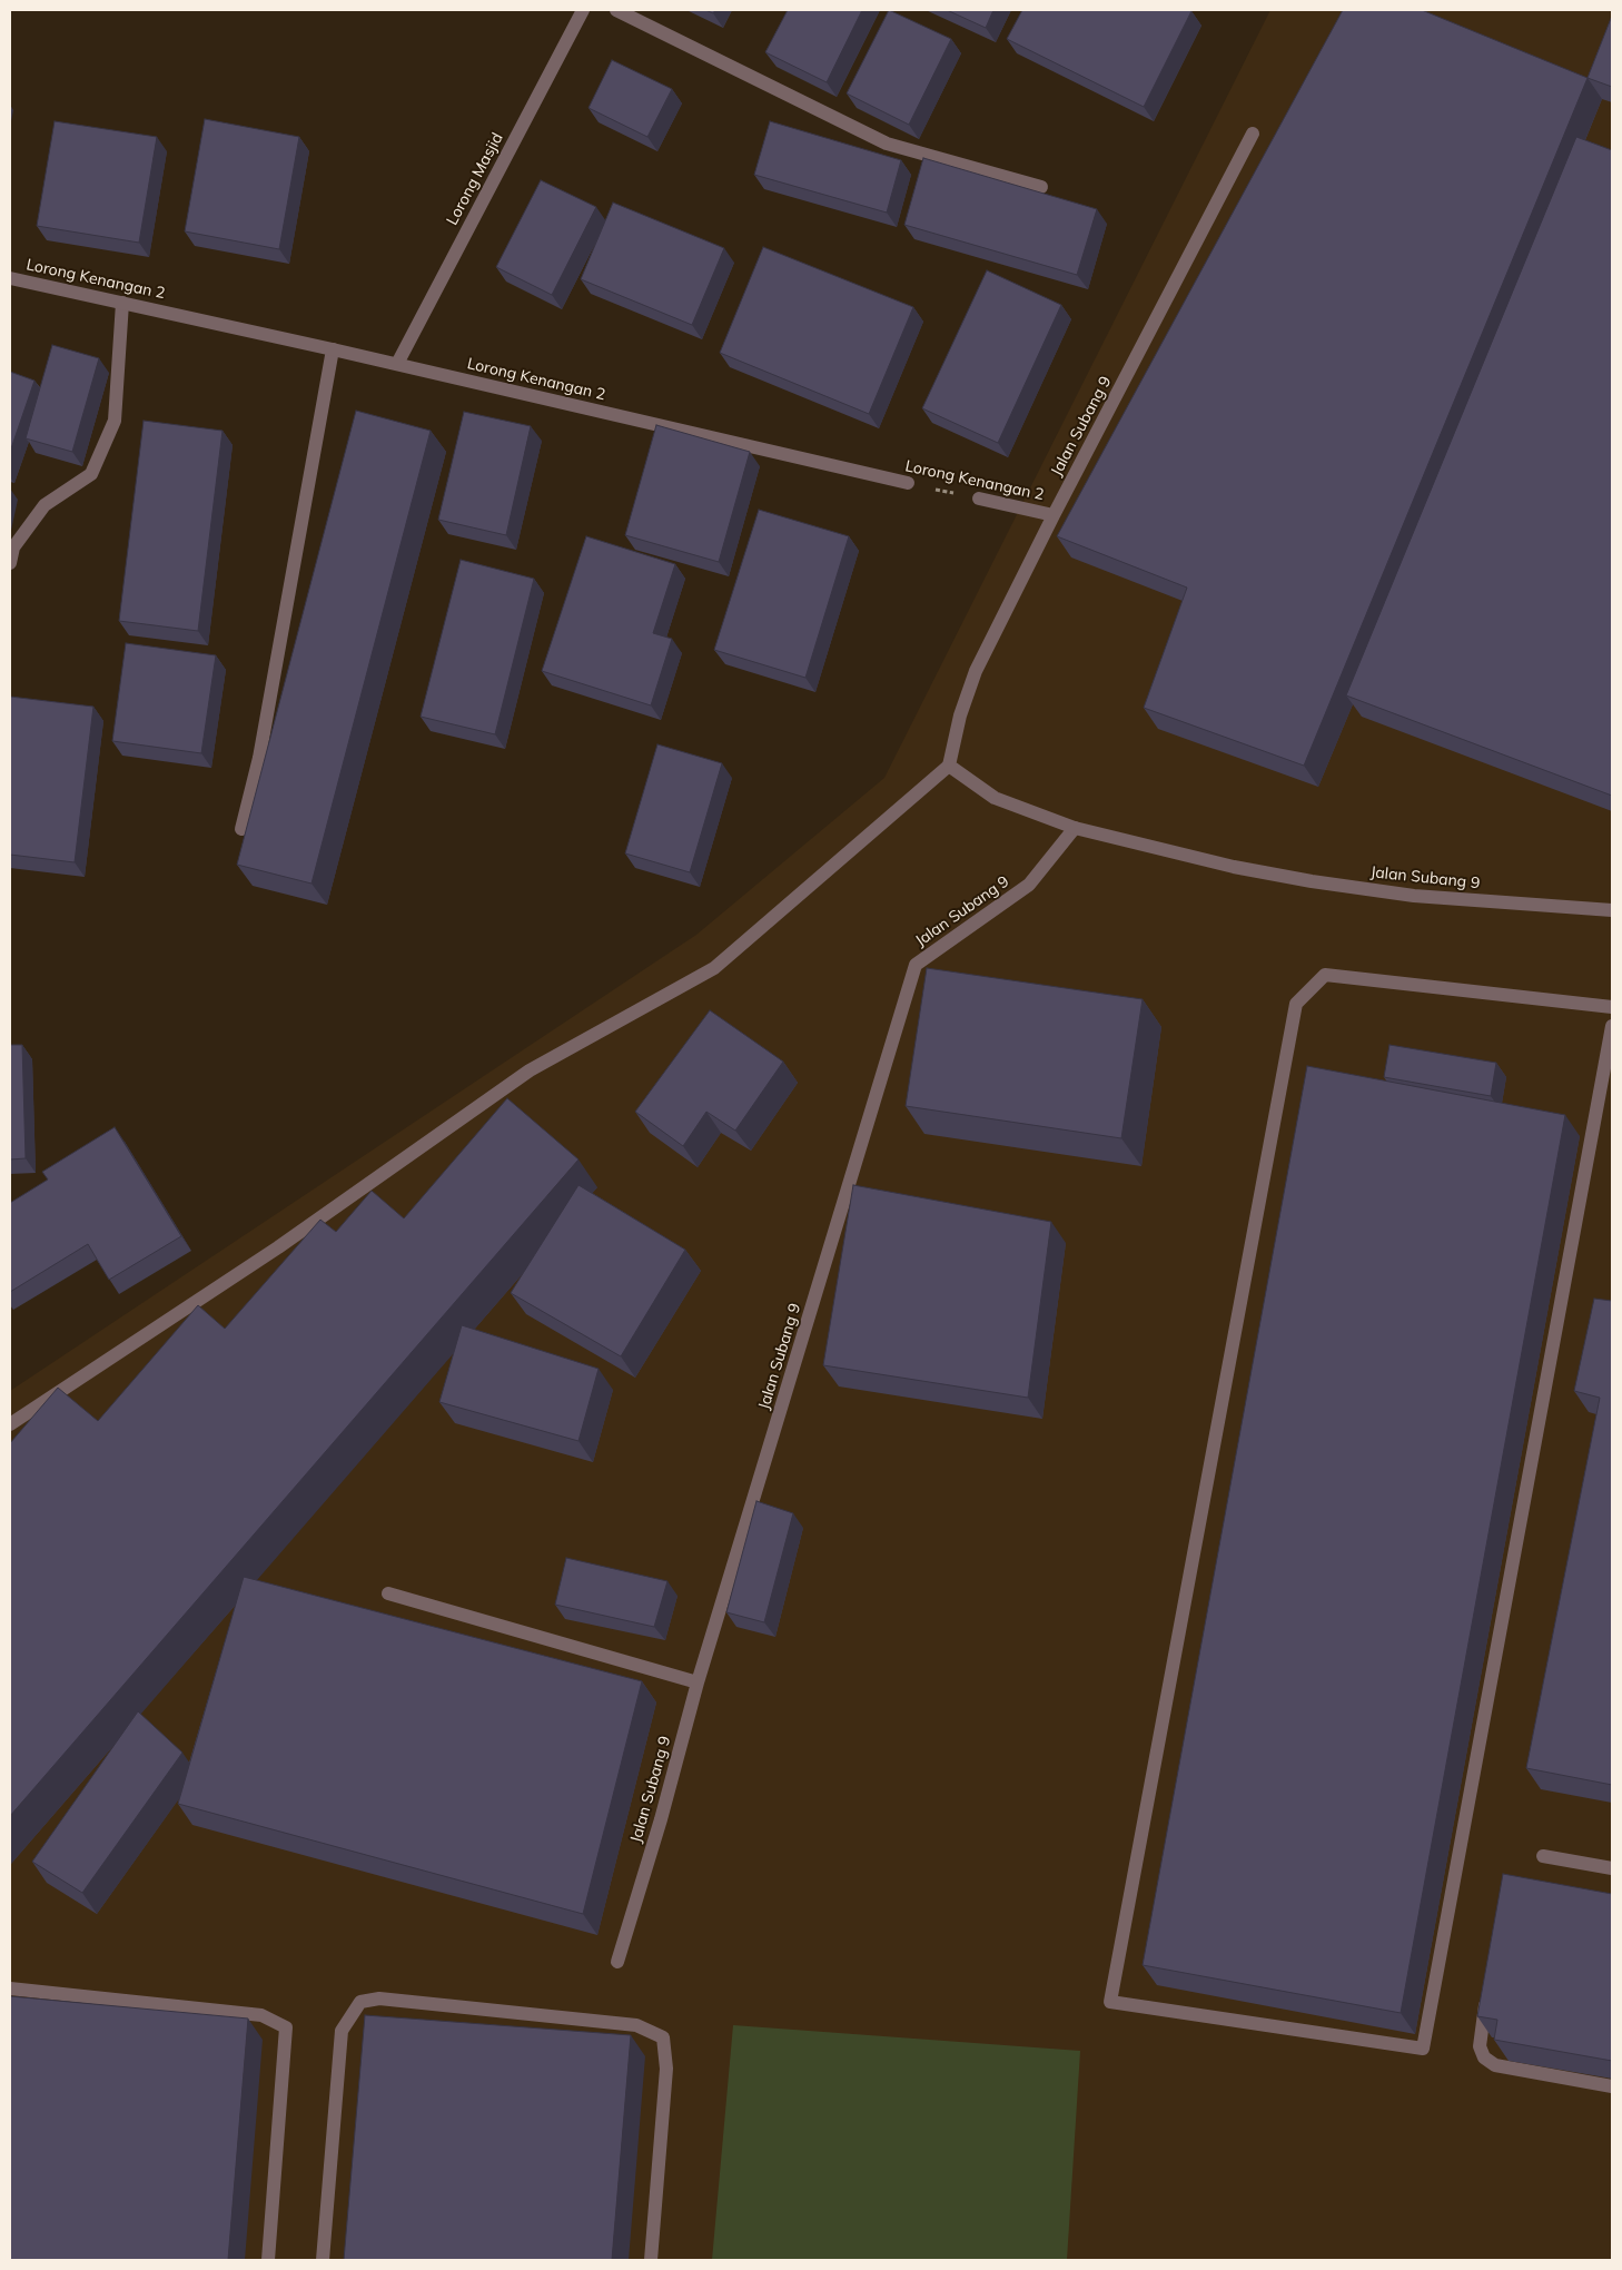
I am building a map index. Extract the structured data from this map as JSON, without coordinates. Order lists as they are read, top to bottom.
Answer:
{
  "streets": {
    "street": ["Lorong Masjid", "Lorong Kenangan 2", "Jalan Subang 9"]
  },
  "crossings": [
    ["Lorong Masjid", "Lorong Kenangan 2"],
    ["Lorong Kenangan 2", "Jalan Subang 9"]
  ]
}
